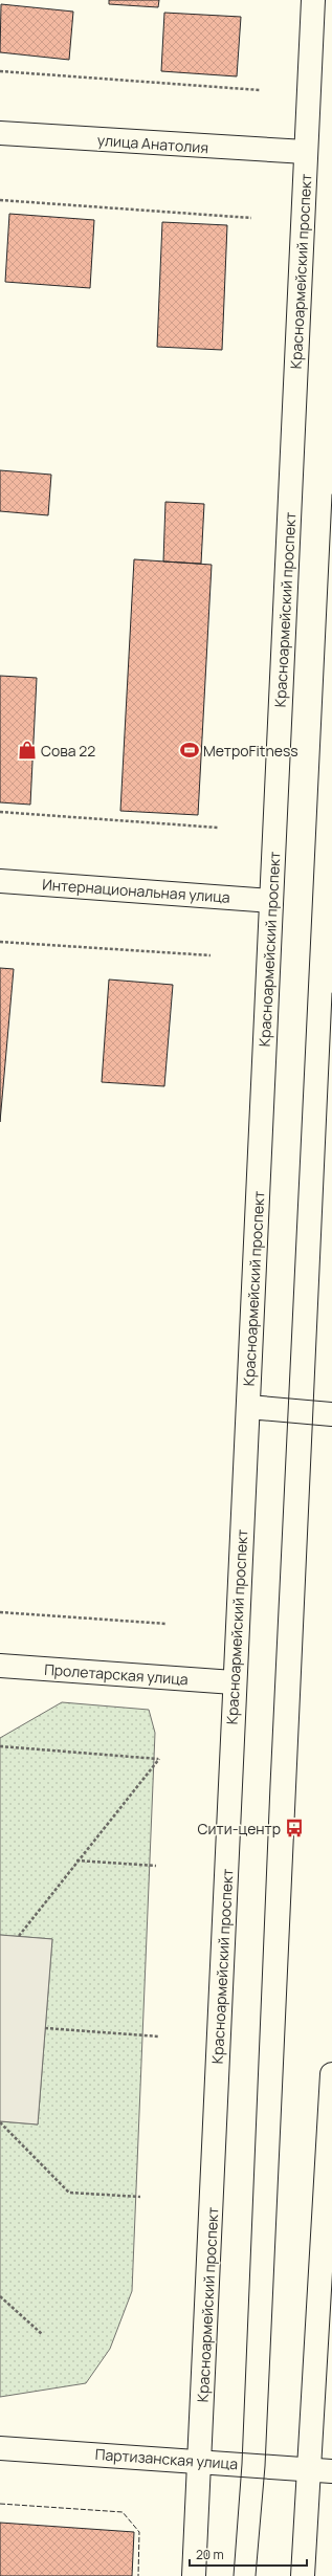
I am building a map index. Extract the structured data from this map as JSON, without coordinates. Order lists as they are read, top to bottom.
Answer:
{
  "streets": {
    "main road": [
      "улица Анатолия",
      "Красноармейский проспект",
      "Интернациональная улица",
      "Пролетарская улица",
      "Партизанская улица"
    ]
  },
  "crossings": [
    ["улица Анатолия", "Красноармейский проспект"],
    ["Красноармейский проспект", "Интернациональная улица"],
    ["Красноармейский проспект", "Пролетарская улица"],
    ["Красноармейский проспект", "Партизанская улица"]
  ],
  "places": {
    "shop": ["Сова 22"],
    "sports": ["МетроFitness"],
    "bus stop": ["Сити-центр"]
  },
  "scale_bar": "20 m"
}
